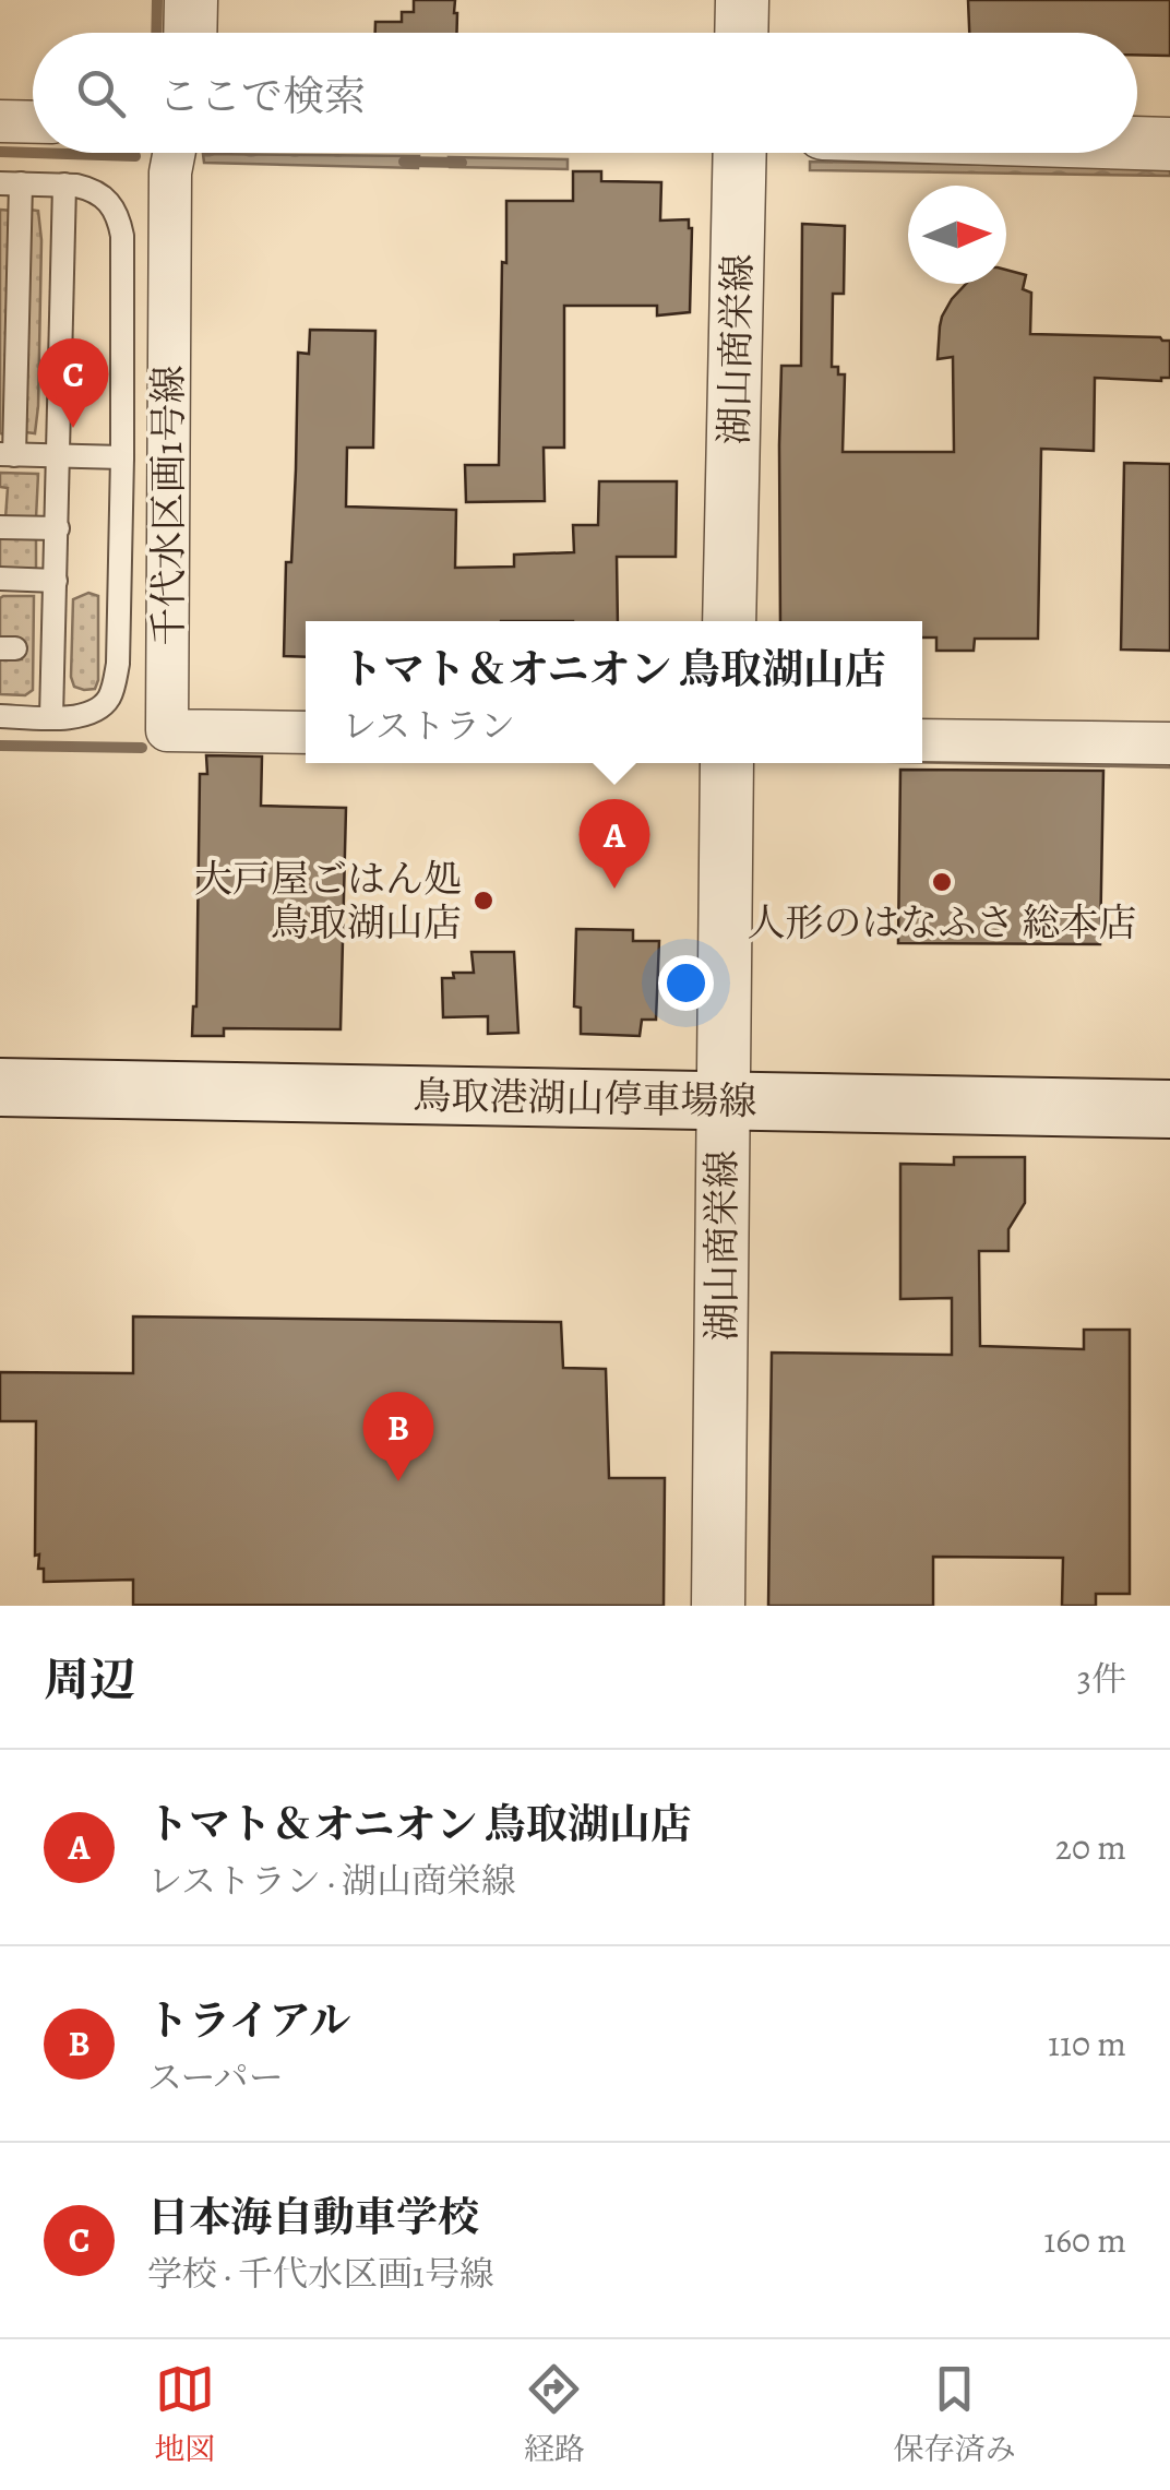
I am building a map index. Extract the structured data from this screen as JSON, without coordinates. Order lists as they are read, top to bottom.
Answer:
{
  "streets": {
    "main road": ["鳥取港湖山停車場線"],
    "street": ["湖山商栄線", "千代水区画1号線"]
  },
  "crossings": [
    ["湖山商栄線", "鳥取港湖山停車場線"]
  ],
  "places": ["人形のはなふさ 総本店", "大戸屋ごはん処 鳥取湖山店"],
  "north": "right",
  "page": {
    "search": "ここで検索",
    "pins": ["C", "A", "B"],
    "popup": ["トマト＆オニオン 鳥取湖山店", "レストラン"],
    "heading": ["周辺", "3件"],
    "list": [
      {
        "mark": "A",
        "name": "トマト＆オニオン 鳥取湖山店",
        "note": "レストラン · 湖山商栄線",
        "value": "20 m"
      },
      {
        "mark": "B",
        "name": "トライアル",
        "note": "スーパー",
        "value": "110 m"
      },
      {
        "mark": "C",
        "name": "日本海自動車学校",
        "note": "学校 · 千代水区画1号線",
        "value": "160 m"
      }
    ],
    "nav": ["地図", "経路", "保存済み"]
  }
}
